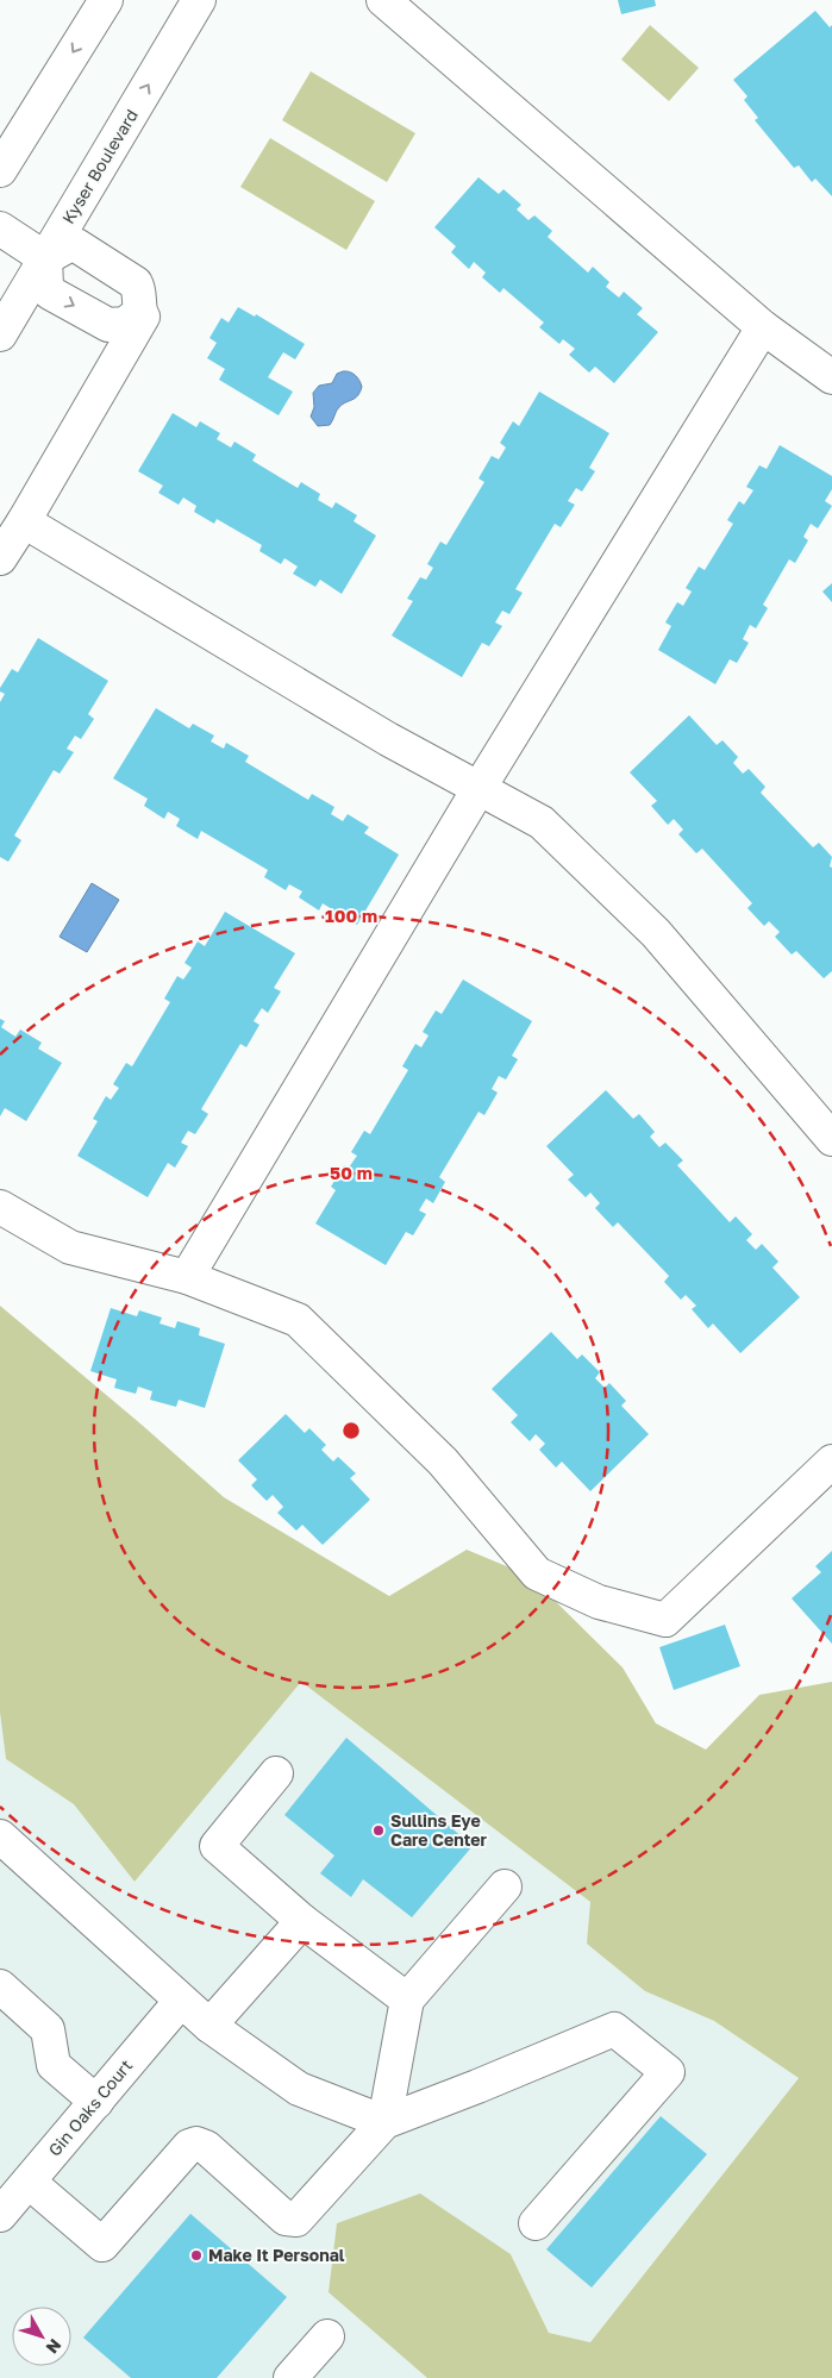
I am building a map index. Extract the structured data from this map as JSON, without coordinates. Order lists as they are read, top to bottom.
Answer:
{
  "streets": {
    "street": ["Kyser Boulevard", "Gin Oaks Court"]
  },
  "places": ["Sullins Eye Care Center", "Make It Personal"],
  "north": "bottom right",
  "rings": ["100 m", "50 m"]
}
